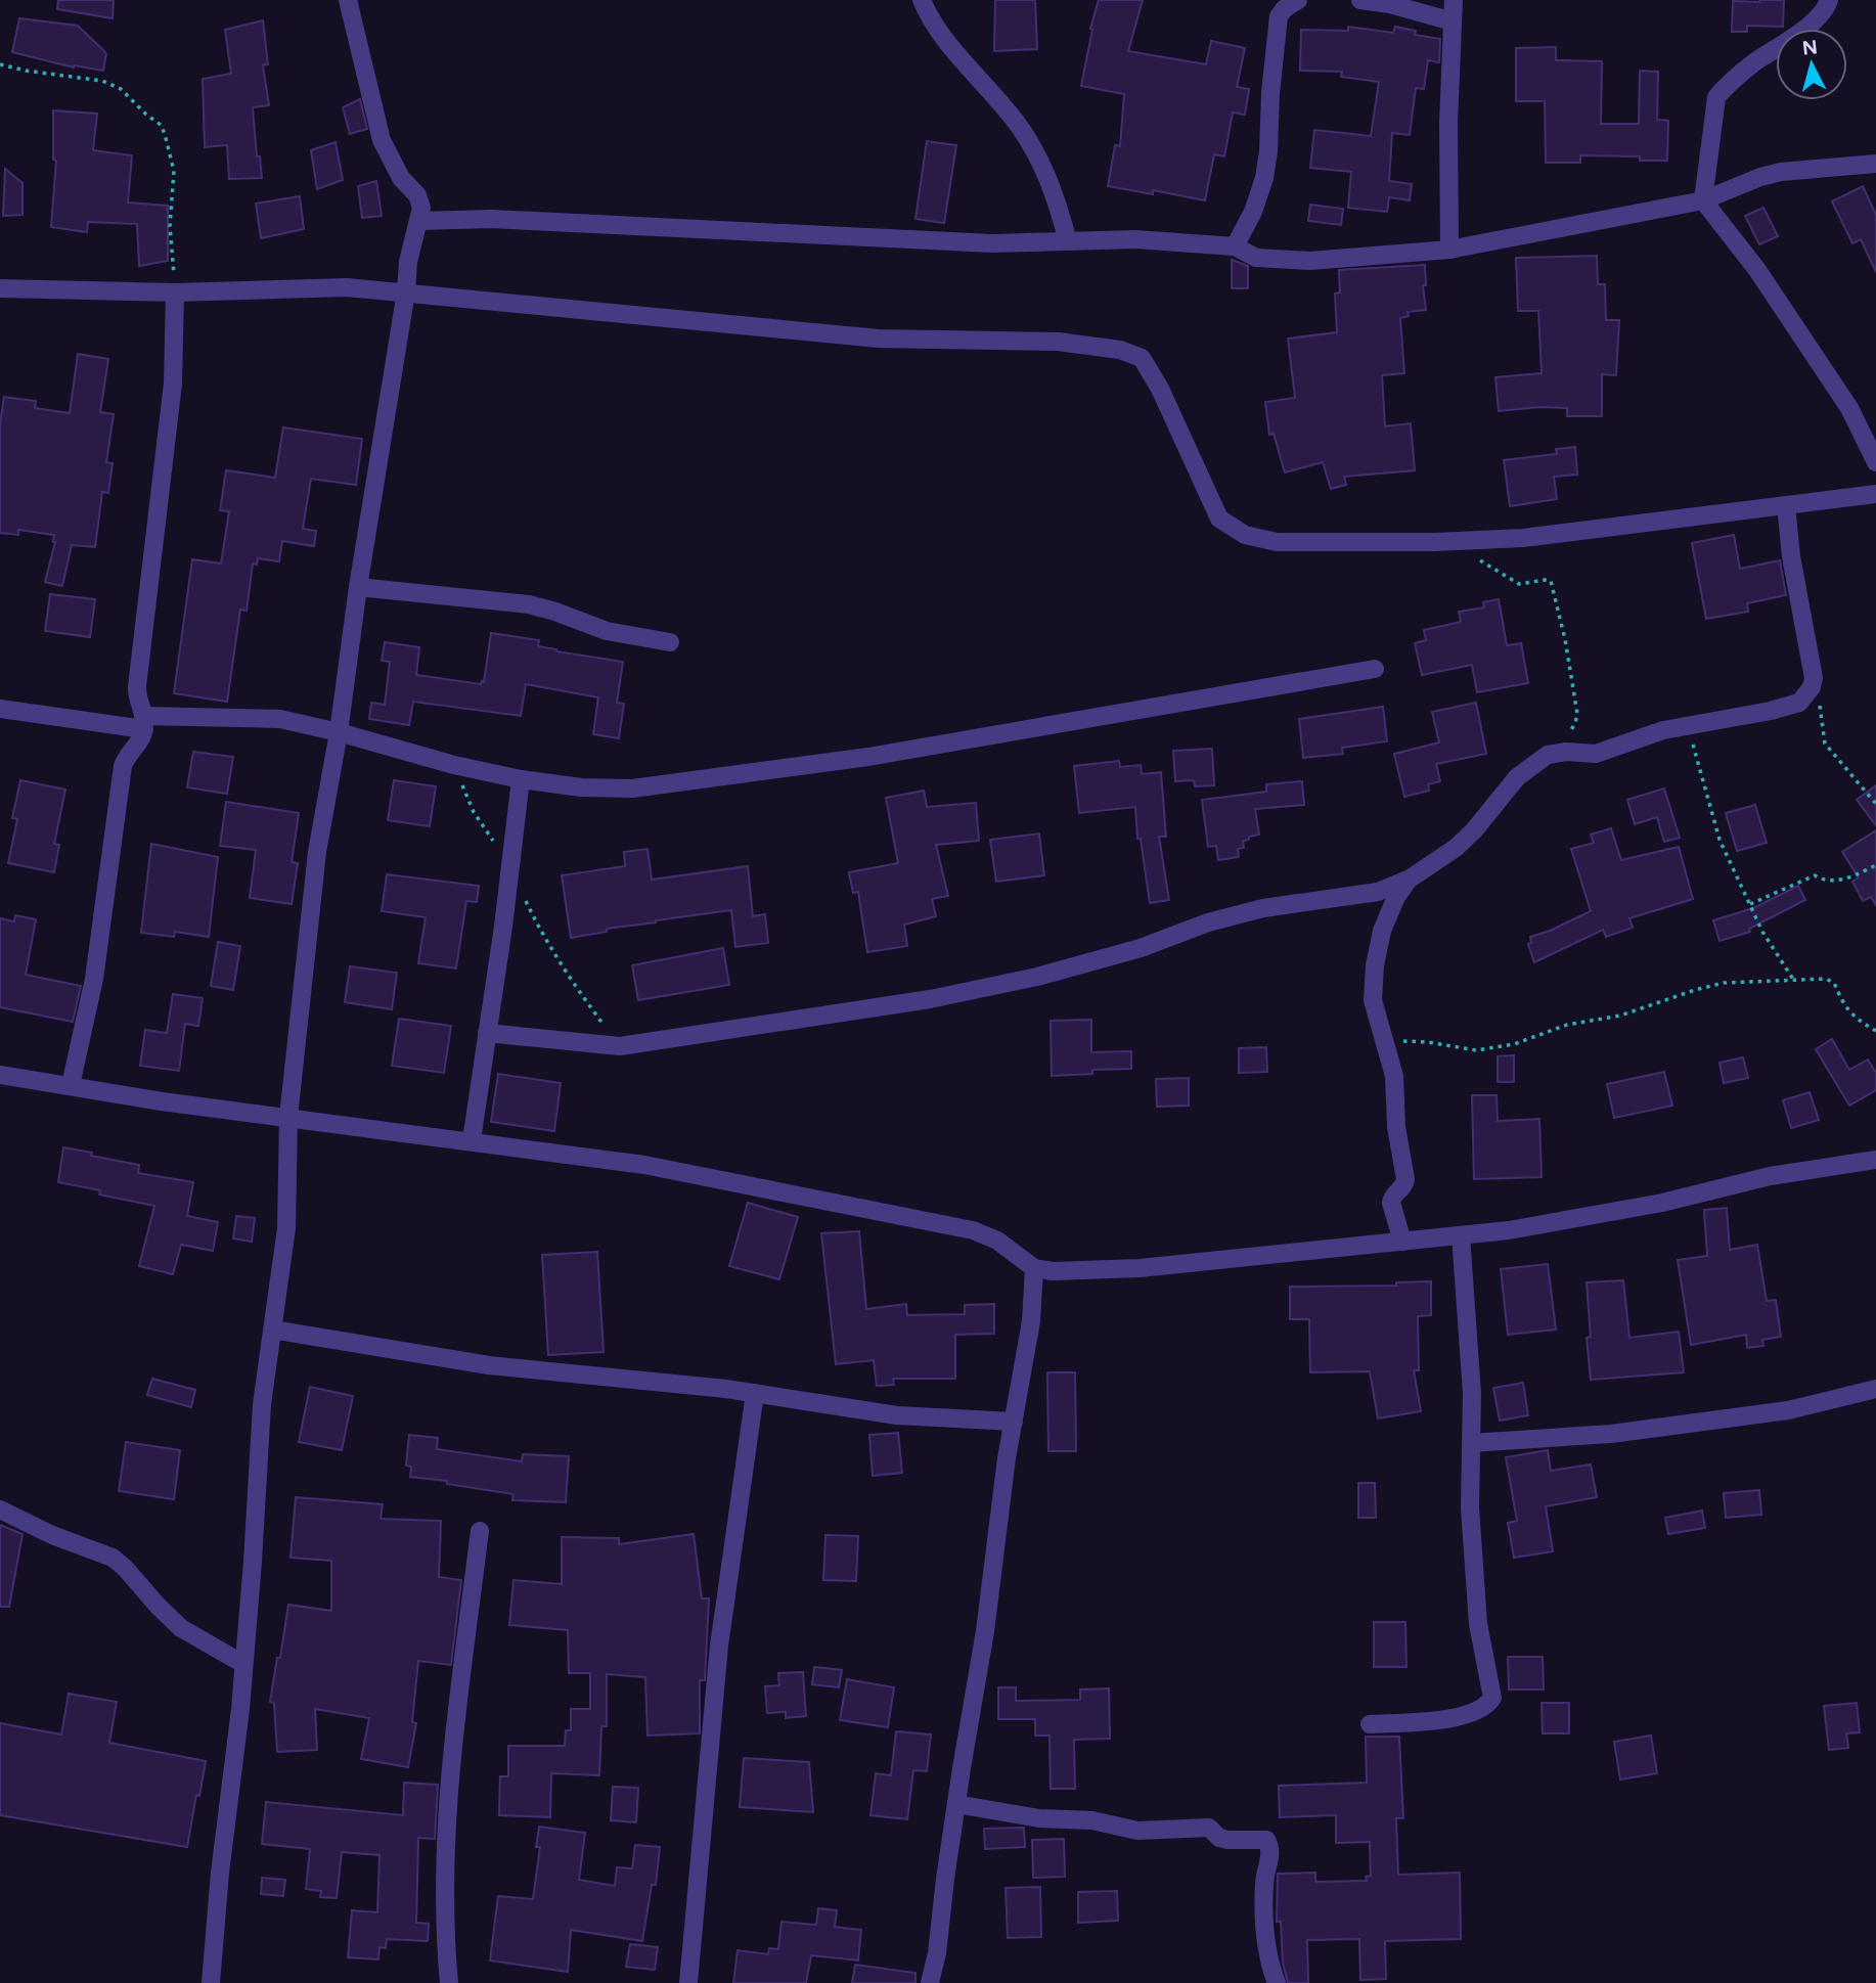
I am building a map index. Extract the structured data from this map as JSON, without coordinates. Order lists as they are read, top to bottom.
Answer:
{
  "north": "top"
}
